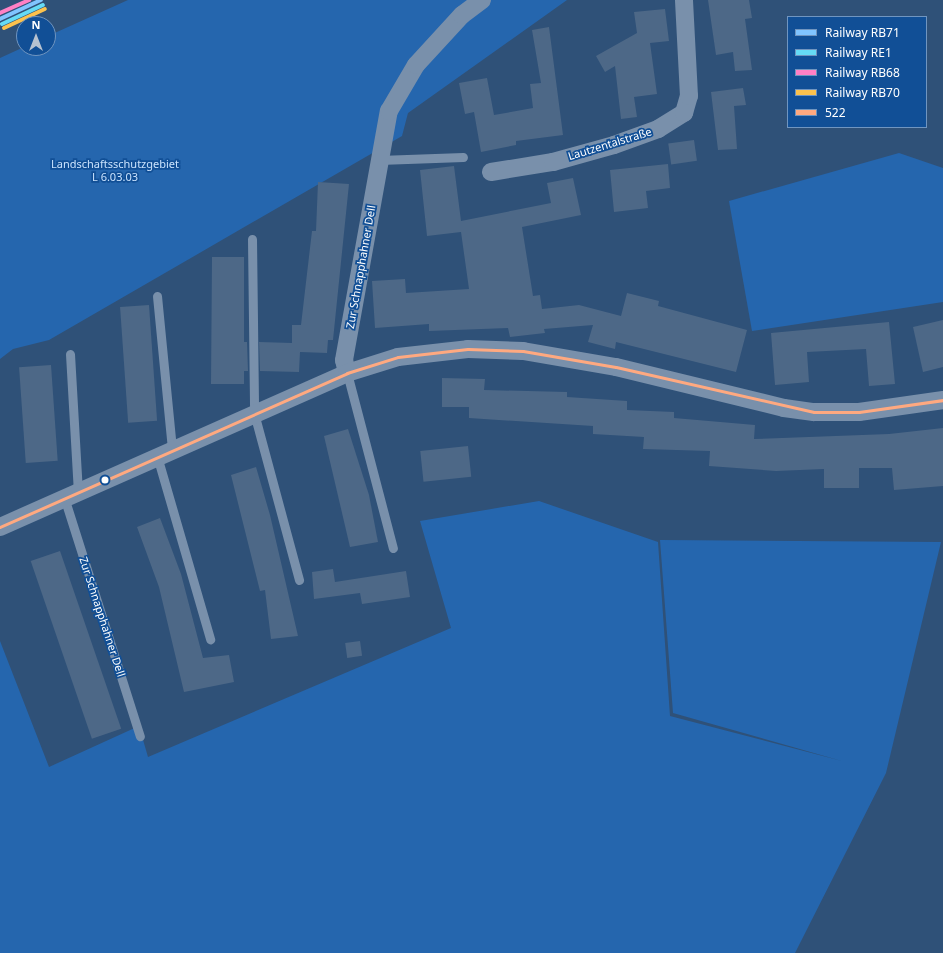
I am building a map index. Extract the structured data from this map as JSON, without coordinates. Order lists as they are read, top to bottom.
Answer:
{
  "streets": {
    "street": ["Lautzentalstraße", "Zur Schnapphahner Dell"]
  },
  "parks": ["Landschaftsschutzgebiet L 6.03.03"],
  "lines": [
    "rail line RB71",
    "rail line RB68",
    "rail line RE1",
    "rail line RB70",
    "transit line 522"
  ],
  "legend": [
    "Railway RB71",
    "Railway RE1",
    "Railway RB68",
    "Railway RB70",
    "522"
  ],
  "north": "top"
}
